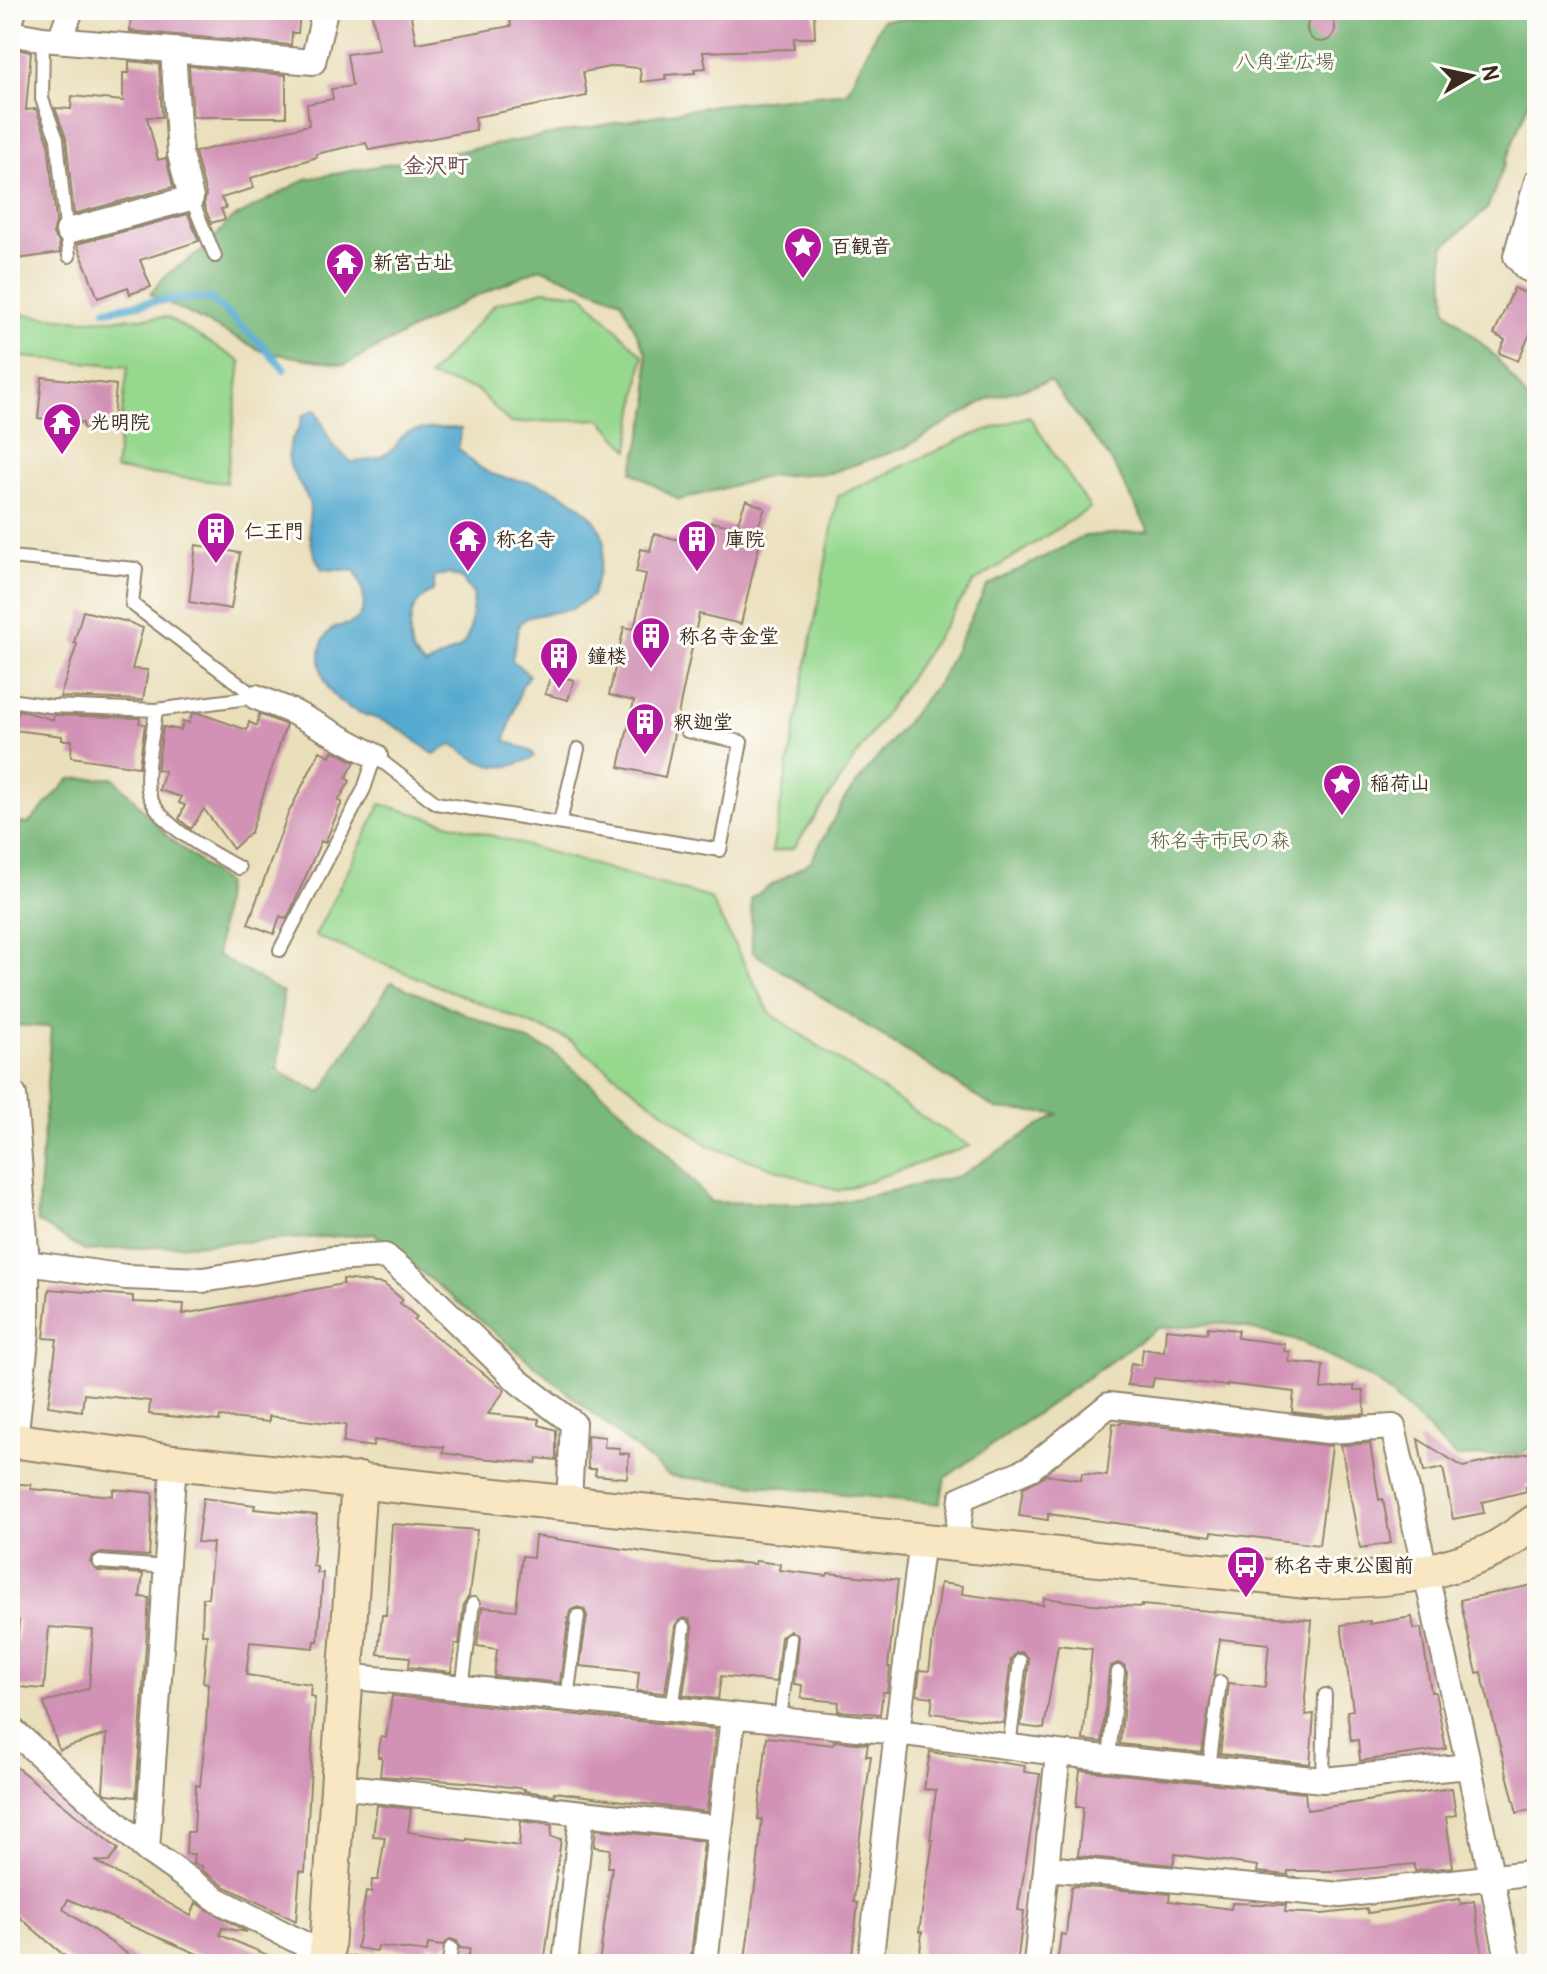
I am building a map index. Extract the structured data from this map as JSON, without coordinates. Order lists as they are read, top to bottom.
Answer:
{
  "districts": ["金沢町"],
  "parks": ["八角堂広場", "称名寺市民の森"],
  "places": {
    "place": ["百観音", "稲荷山"],
    "temple": ["新宮古址", "光明院", "称名寺"],
    "building": [
      "仁王門",
      "庫院",
      "称名寺金堂",
      "鐘楼",
      "釈迦堂"
    ],
    "bus stop": ["称名寺東公園前"]
  },
  "north": "right"
}
